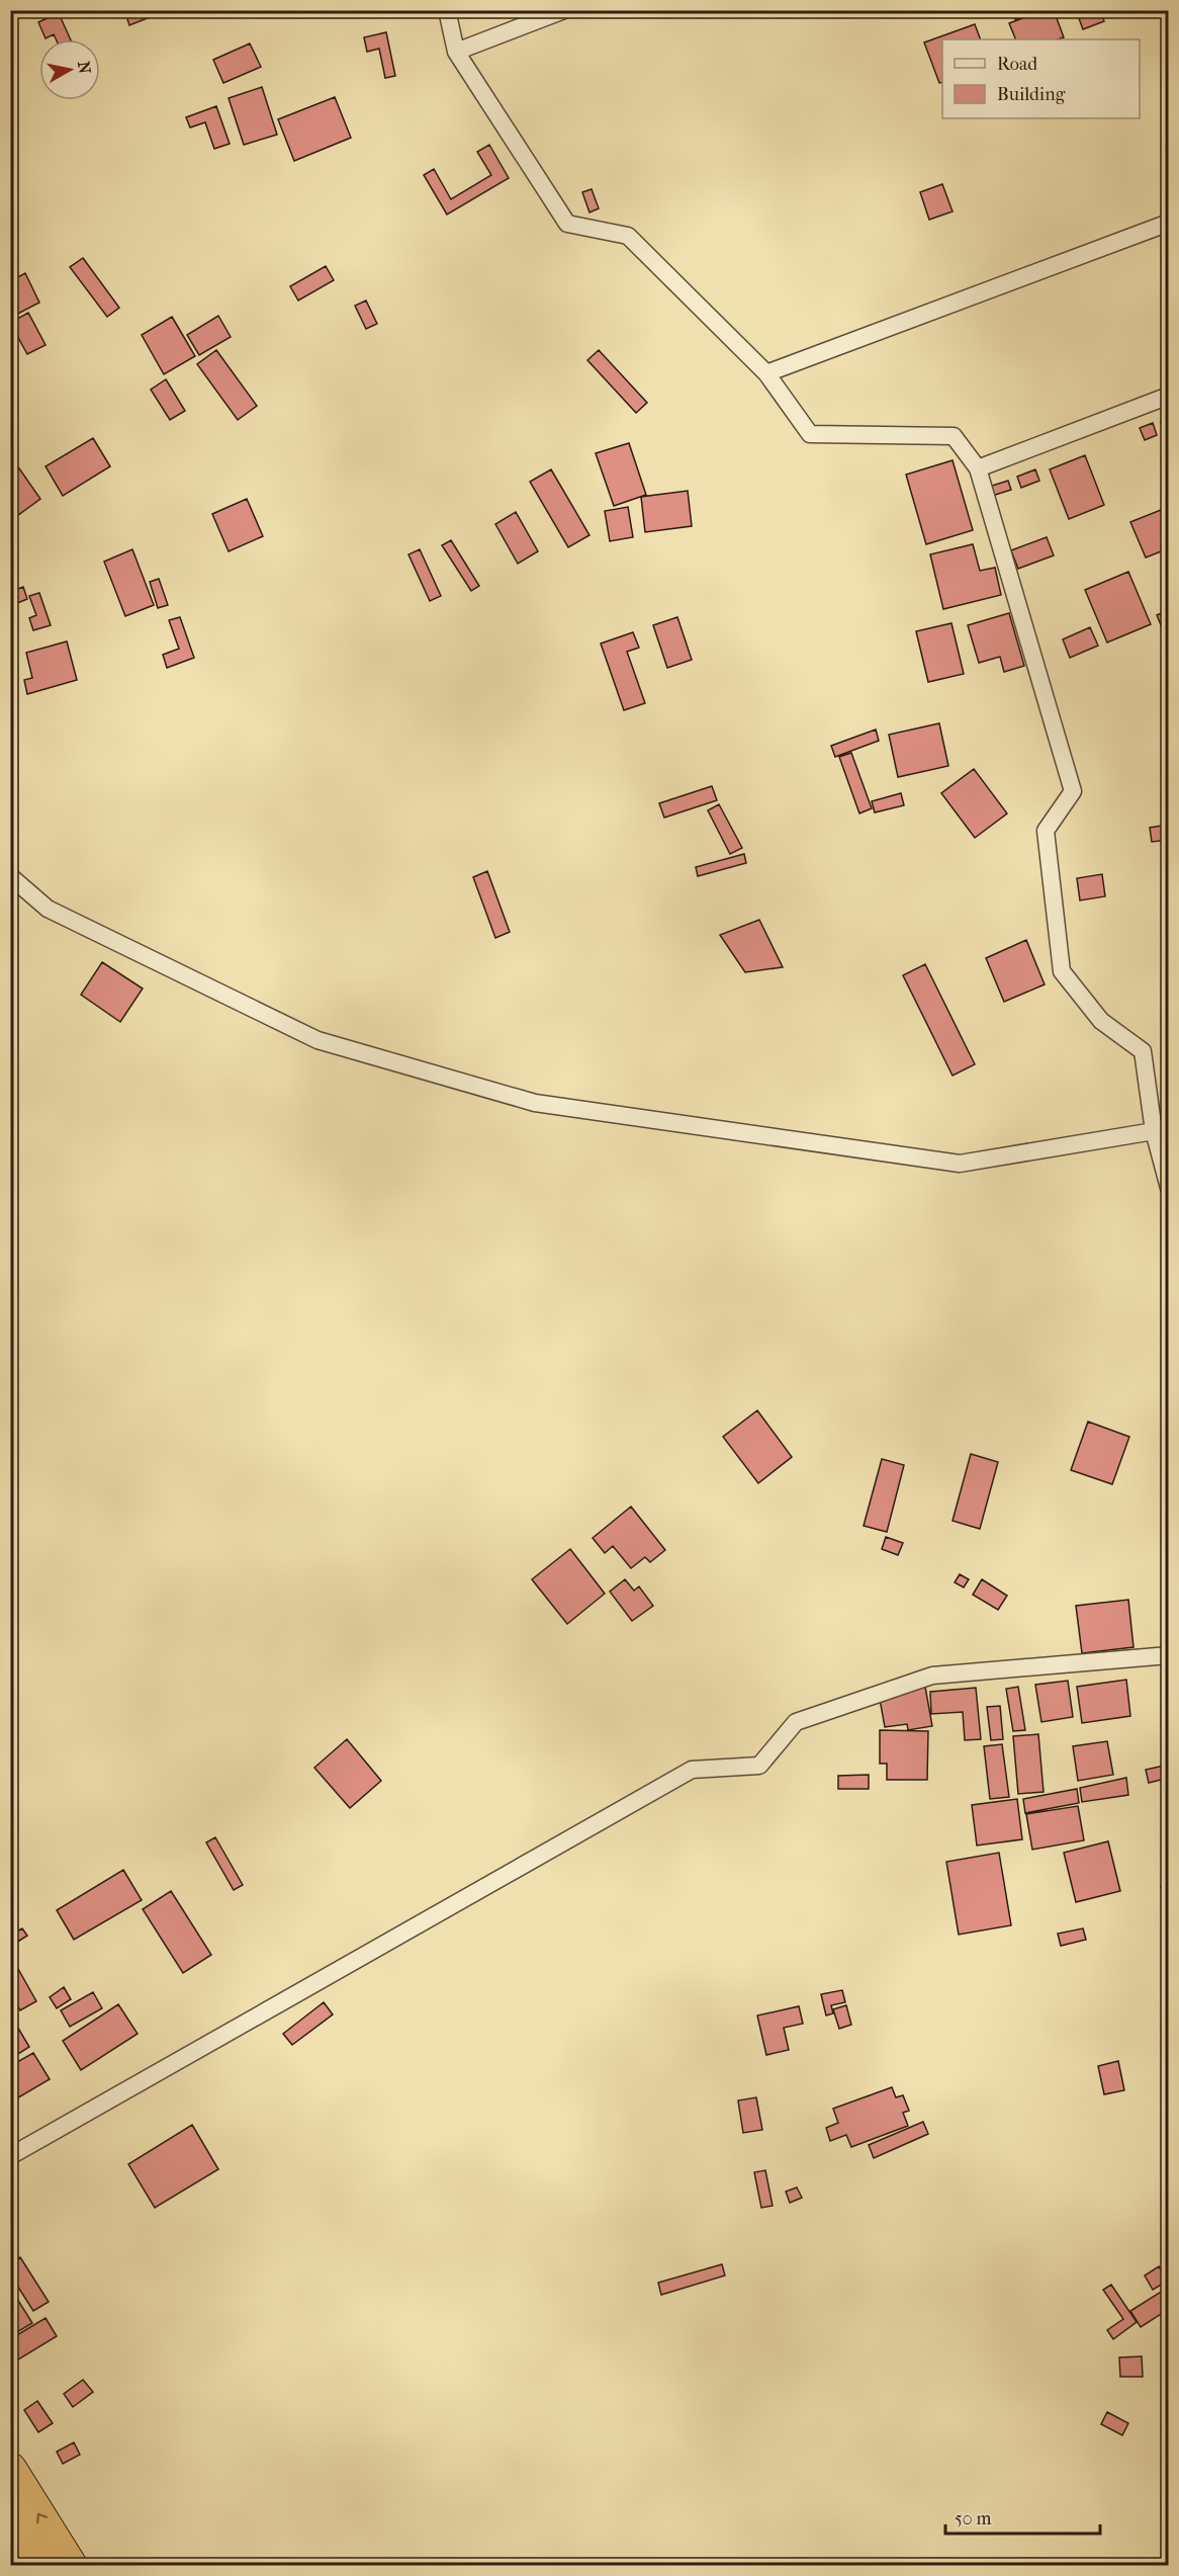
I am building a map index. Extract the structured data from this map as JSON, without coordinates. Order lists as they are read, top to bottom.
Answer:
{
  "legend": ["Road", "Building"],
  "scale_bar": "50 m",
  "north": "right"
}
